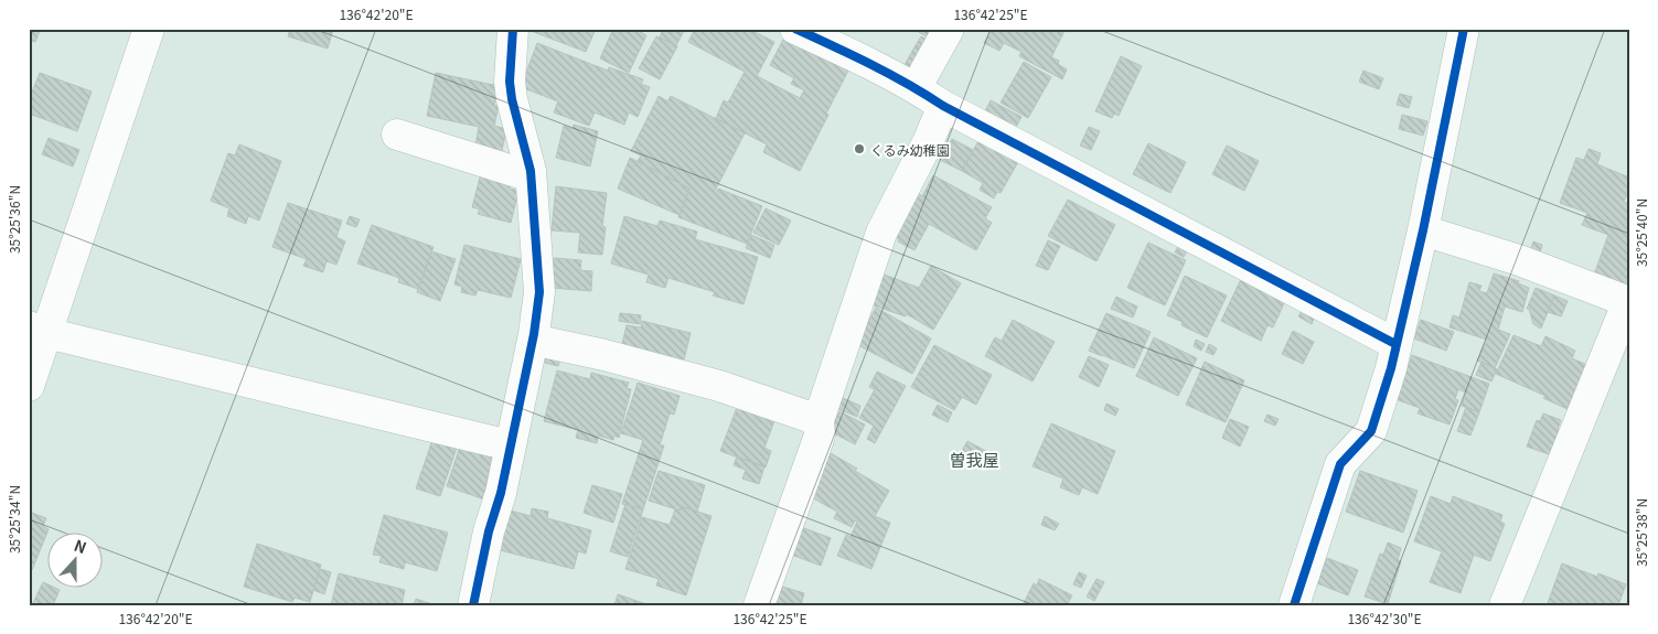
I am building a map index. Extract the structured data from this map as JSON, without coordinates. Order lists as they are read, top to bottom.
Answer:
{
  "districts": ["曽我屋"],
  "places": ["くるみ幼稚園"],
  "north": "top",
  "coordinates": [
    "136°42'20\"E",
    "136°42'25\"E",
    "35°25'36\"N",
    "35°25'40\"N",
    "35°25'34\"N",
    "35°25'38\"N",
    "136°42'30\"E"
  ]
}
